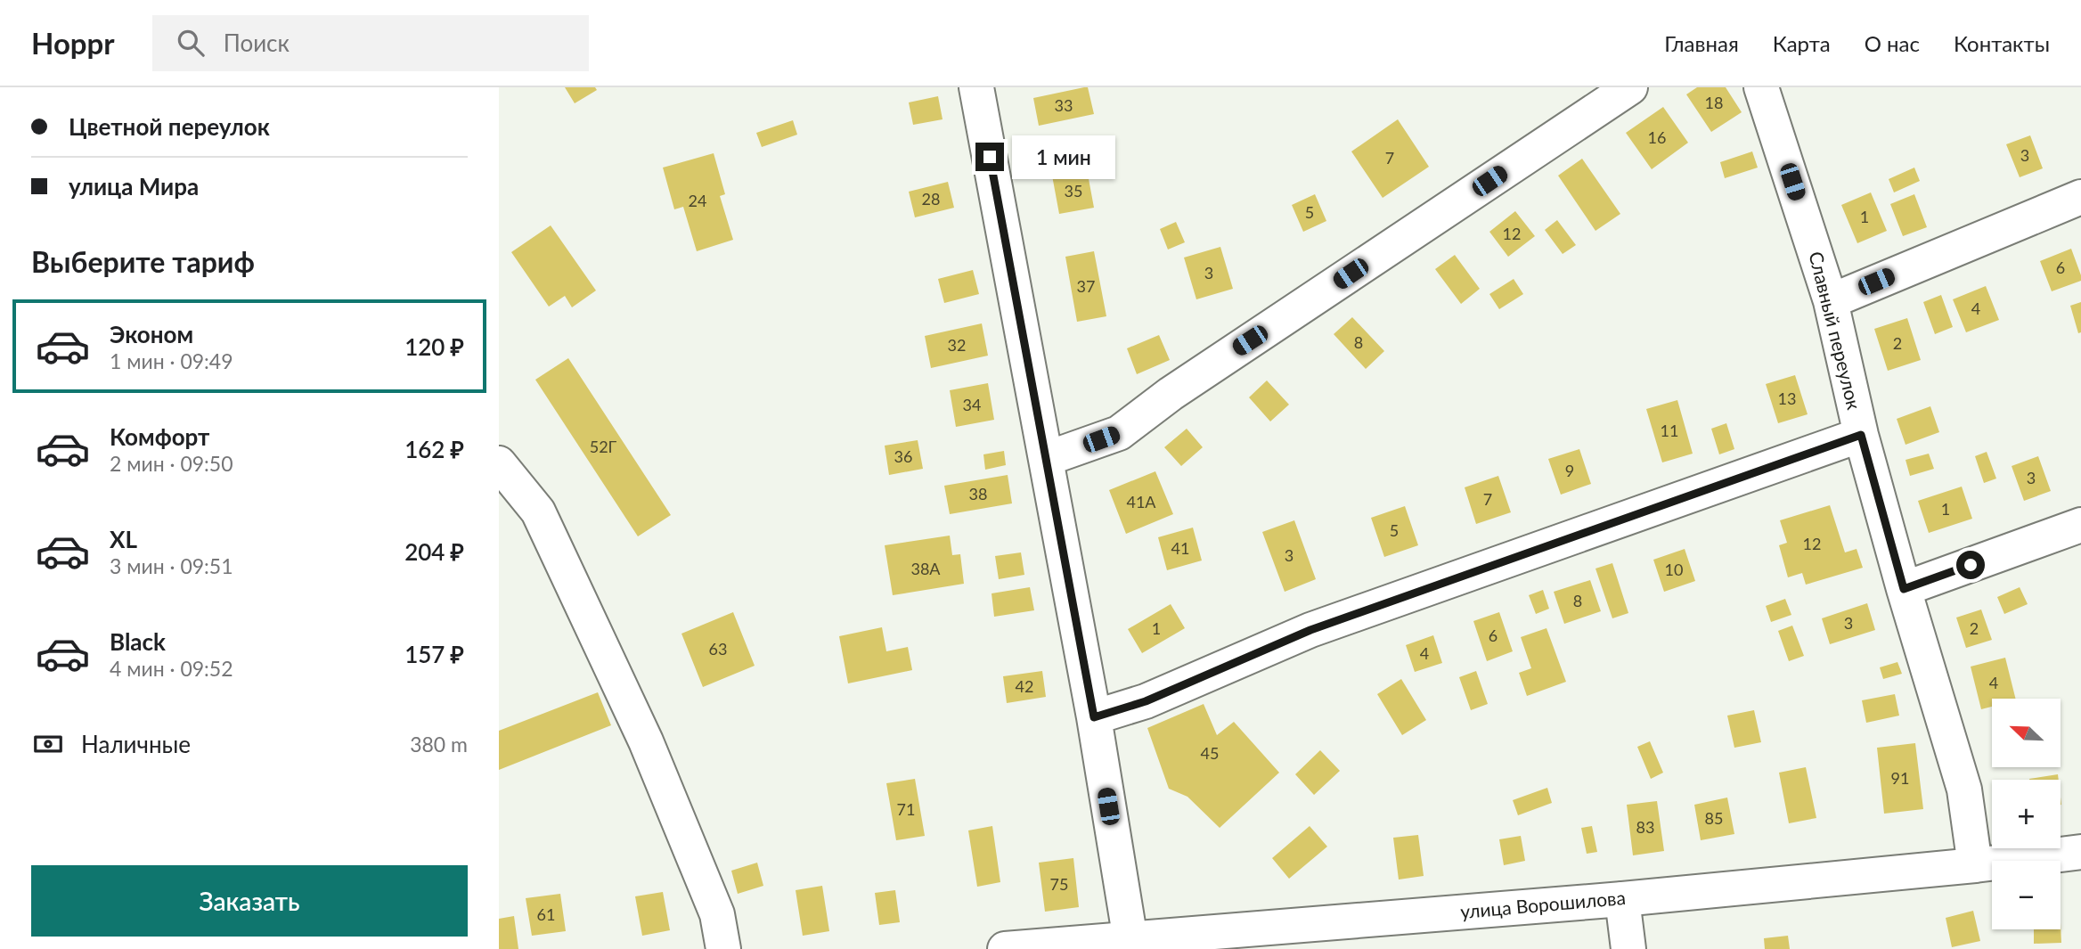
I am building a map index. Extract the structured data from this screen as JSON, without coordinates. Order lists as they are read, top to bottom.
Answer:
{
  "streets": {
    "street": ["Славный переулок", "улица Ворошилова"]
  },
  "crossings": [
    ["Славный переулок", "улица Ворошилова"]
  ],
  "house_numbers": [
    "18",
    "33",
    "16",
    "3",
    "7",
    "35",
    "28",
    "24",
    "5",
    "1",
    "12",
    "6",
    "3",
    "37",
    "4",
    "8",
    "2",
    "32",
    "13",
    "34",
    "11",
    "52Г",
    "36",
    "9",
    "3",
    "38",
    "7",
    "41А",
    "1",
    "5",
    "12",
    "41",
    "3",
    "38А",
    "10",
    "8",
    "3",
    "1",
    "2",
    "6",
    "63",
    "4",
    "4",
    "42",
    "45",
    "91",
    "71",
    "85",
    "83",
    "75",
    "61"
  ],
  "north": "top left",
  "page": {
    "header": "Hoppr",
    "search": "Поиск",
    "nav": [
      "Главная",
      "Карта",
      "О нас",
      "Контакты"
    ],
    "banner": ["Цветной переулок", "улица Мира"],
    "bubble": "1 мин",
    "heading": "Выберите тариф",
    "list": [
      {
        "name": "Эконом",
        "note": "1 мин · 09:49",
        "value": "120 ₽"
      },
      {
        "name": "Комфорт",
        "note": "2 мин · 09:50",
        "value": "162 ₽"
      },
      {
        "name": "XL",
        "note": "3 мин · 09:51",
        "value": "204 ₽"
      },
      {
        "name": "Black",
        "note": "4 мин · 09:52",
        "value": "157 ₽"
      }
    ],
    "map_buttons": ["+", "−"],
    "pay": ["Наличные", "380 m"],
    "buttons": "Заказать"
  }
}
